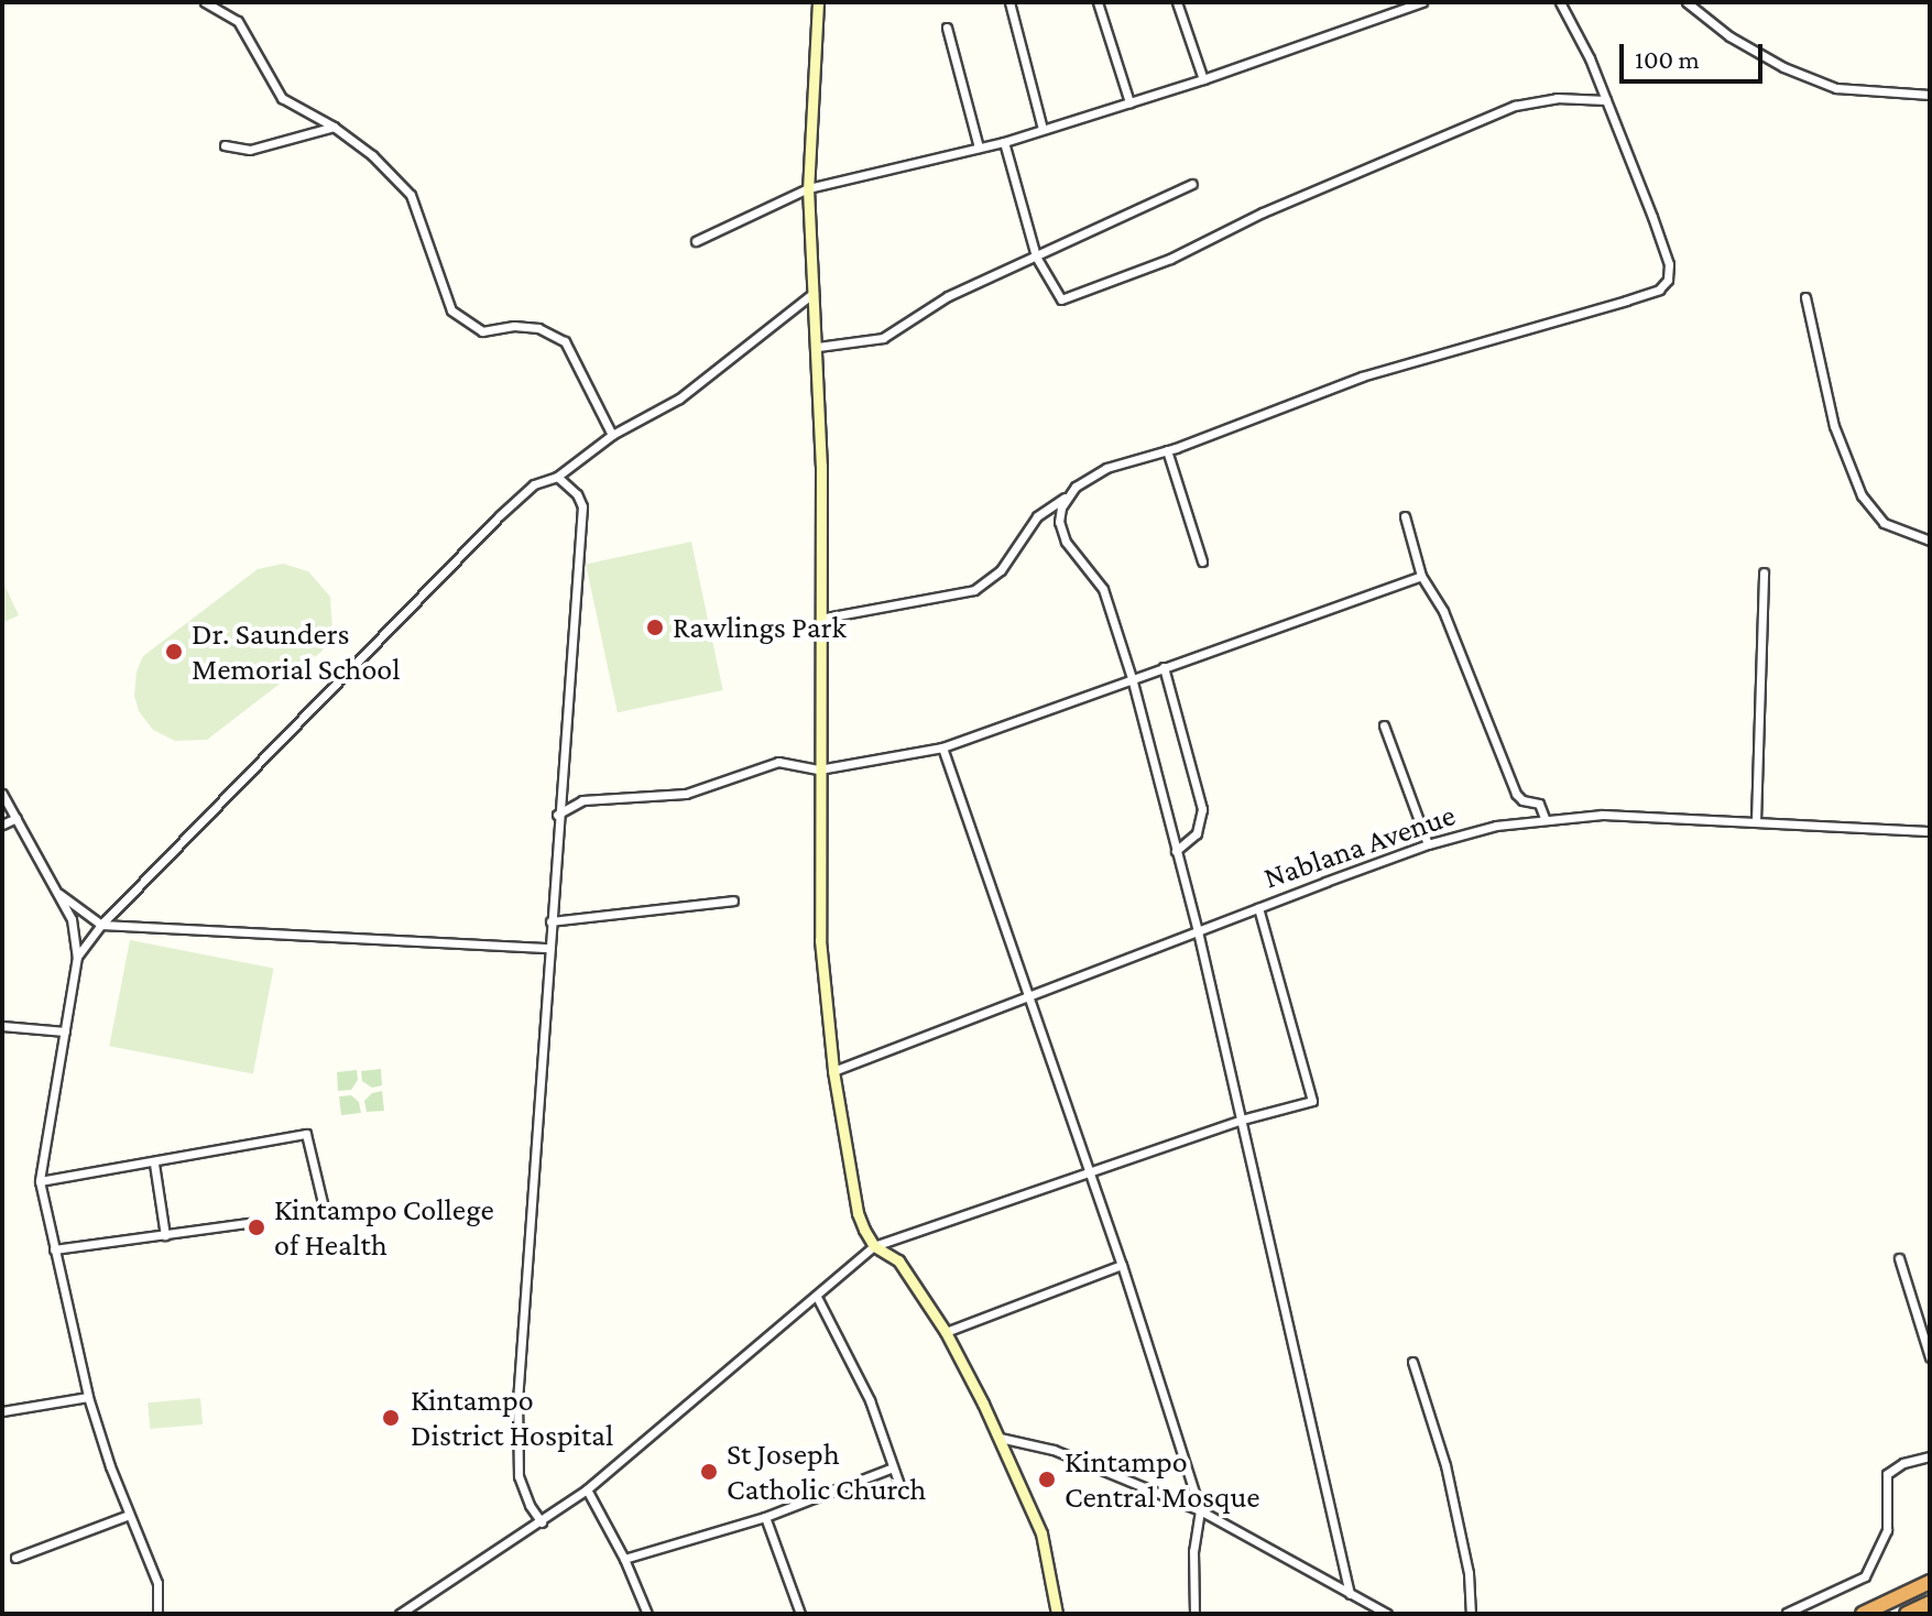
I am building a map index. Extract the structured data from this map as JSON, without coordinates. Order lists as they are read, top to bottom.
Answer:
{
  "streets": {
    "street": ["Nablana Avenue"]
  },
  "places": [
    "Rawlings Park",
    "Dr. Saunders Memorial School",
    "Kintampo College of Health",
    "Kintampo District Hospital",
    "St Joseph Catholic Church",
    "Kintampo Central Mosque"
  ],
  "scale_bar": "100 m"
}
